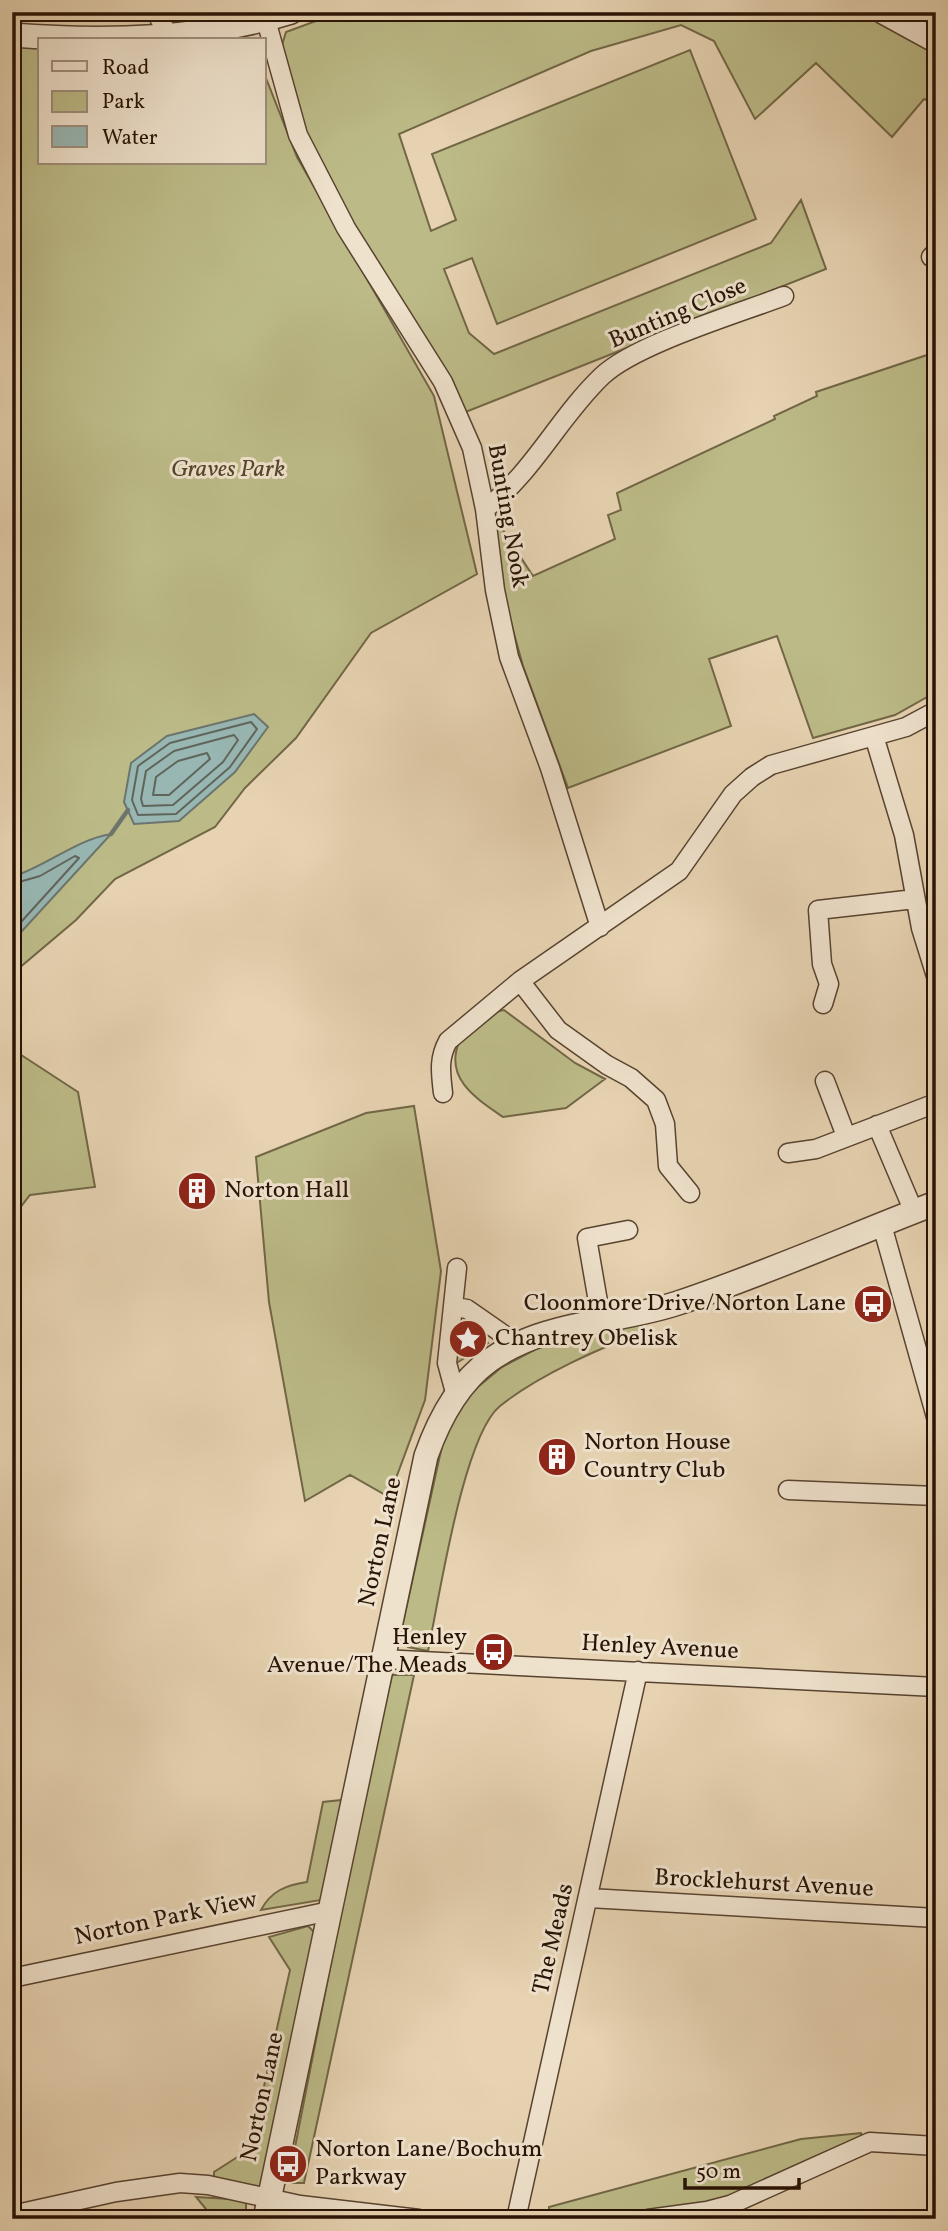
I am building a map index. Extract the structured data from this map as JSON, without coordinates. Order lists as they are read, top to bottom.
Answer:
{
  "streets": {
    "street": [
      "Bunting Close",
      "Bunting Nook",
      "Norton Lane",
      "Henley Avenue",
      "Brocklehurst Avenue",
      "Norton Park View",
      "The Meads"
    ]
  },
  "crossings": [
    ["Bunting Close", "Bunting Nook"],
    ["Norton Lane", "Henley Avenue"],
    ["Norton Lane", "Norton Park View"],
    ["Henley Avenue", "The Meads"],
    ["Brocklehurst Avenue", "The Meads"]
  ],
  "parks": ["Graves Park"],
  "places": {
    "building": ["Norton Hall", "Norton House Country Club"],
    "bus stop": ["Cloonmore Drive/Norton Lane", "Henley Avenue/The Meads", "Norton Lane/Bochum Parkway"],
    "place": ["Chantrey Obelisk"]
  },
  "legend": ["Road", "Park", "Water"],
  "scale_bar": "50 m"
}
